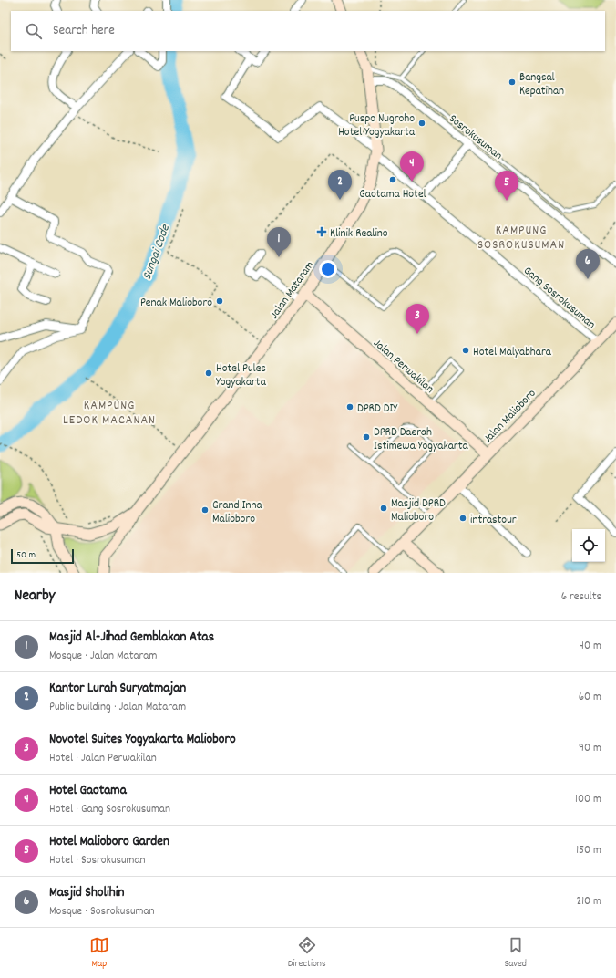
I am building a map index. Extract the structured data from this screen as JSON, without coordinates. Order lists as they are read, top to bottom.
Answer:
{
  "streets": {
    "main road": ["Jalan Mataram", "Jalan Perwakilan", "Jalan Malioboro"],
    "street": ["Sosrokusuman", "Gang Sosrokusuman"]
  },
  "crossings": [
    ["Sosrokusuman", "Jalan Mataram"],
    ["Jalan Mataram", "Gang Sosrokusuman"],
    ["Jalan Mataram", "Jalan Perwakilan"],
    ["Gang Sosrokusuman", "Jalan Malioboro"],
    ["Jalan Perwakilan", "Jalan Malioboro"]
  ],
  "districts": ["KAMPUNG SOSROKUSUMAN", "KAMPUNG LEDOK MACANAN"],
  "water": ["Sungai Code"],
  "places": {
    "other": [
      "Bangsal Kepatihan",
      "Puspo Nugroho Hotel Yogyakarta",
      "Gaotama Hotel",
      "Penak Malioboro",
      "Hotel Malyabhara",
      "Hotel Pules Yogyakarta",
      "DPRD DIY",
      "DPRD Daerah Istimewa Yogyakarta",
      "Masjid DPRD Malioboro",
      "Grand Inna Malioboro",
      "intrastour"
    ],
    "health": ["Klinik Realino"]
  },
  "scale_bar": "50 m",
  "page": {
    "search": "Search here",
    "pins": [
      "4",
      "2",
      "5",
      "1",
      "6",
      "3"
    ],
    "scale": "50 m",
    "heading": ["Nearby", "6 results"],
    "list": [
      {
        "mark": "1",
        "name": "Masjid Al-Jihad Gemblakan Atas",
        "note": "Mosque · Jalan Mataram",
        "value": "40 m"
      },
      {
        "mark": "2",
        "name": "Kantor Lurah Suryatmajan",
        "note": "Public building · Jalan Mataram",
        "value": "60 m"
      },
      {
        "mark": "3",
        "name": "Novotel Suites Yogyakarta Malioboro",
        "note": "Hotel · Jalan Perwakilan",
        "value": "90 m"
      },
      {
        "mark": "4",
        "name": "Hotel Gaotama",
        "note": "Hotel · Gang Sosrokusuman",
        "value": "100 m"
      },
      {
        "mark": "5",
        "name": "Hotel Malioboro Garden",
        "note": "Hotel · Sosrokusuman",
        "value": "150 m"
      },
      {
        "mark": "6",
        "name": "Masjid Sholihin",
        "note": "Mosque · Sosrokusuman",
        "value": "210 m"
      }
    ],
    "nav": ["Map", "Directions", "Saved"]
  }
}
